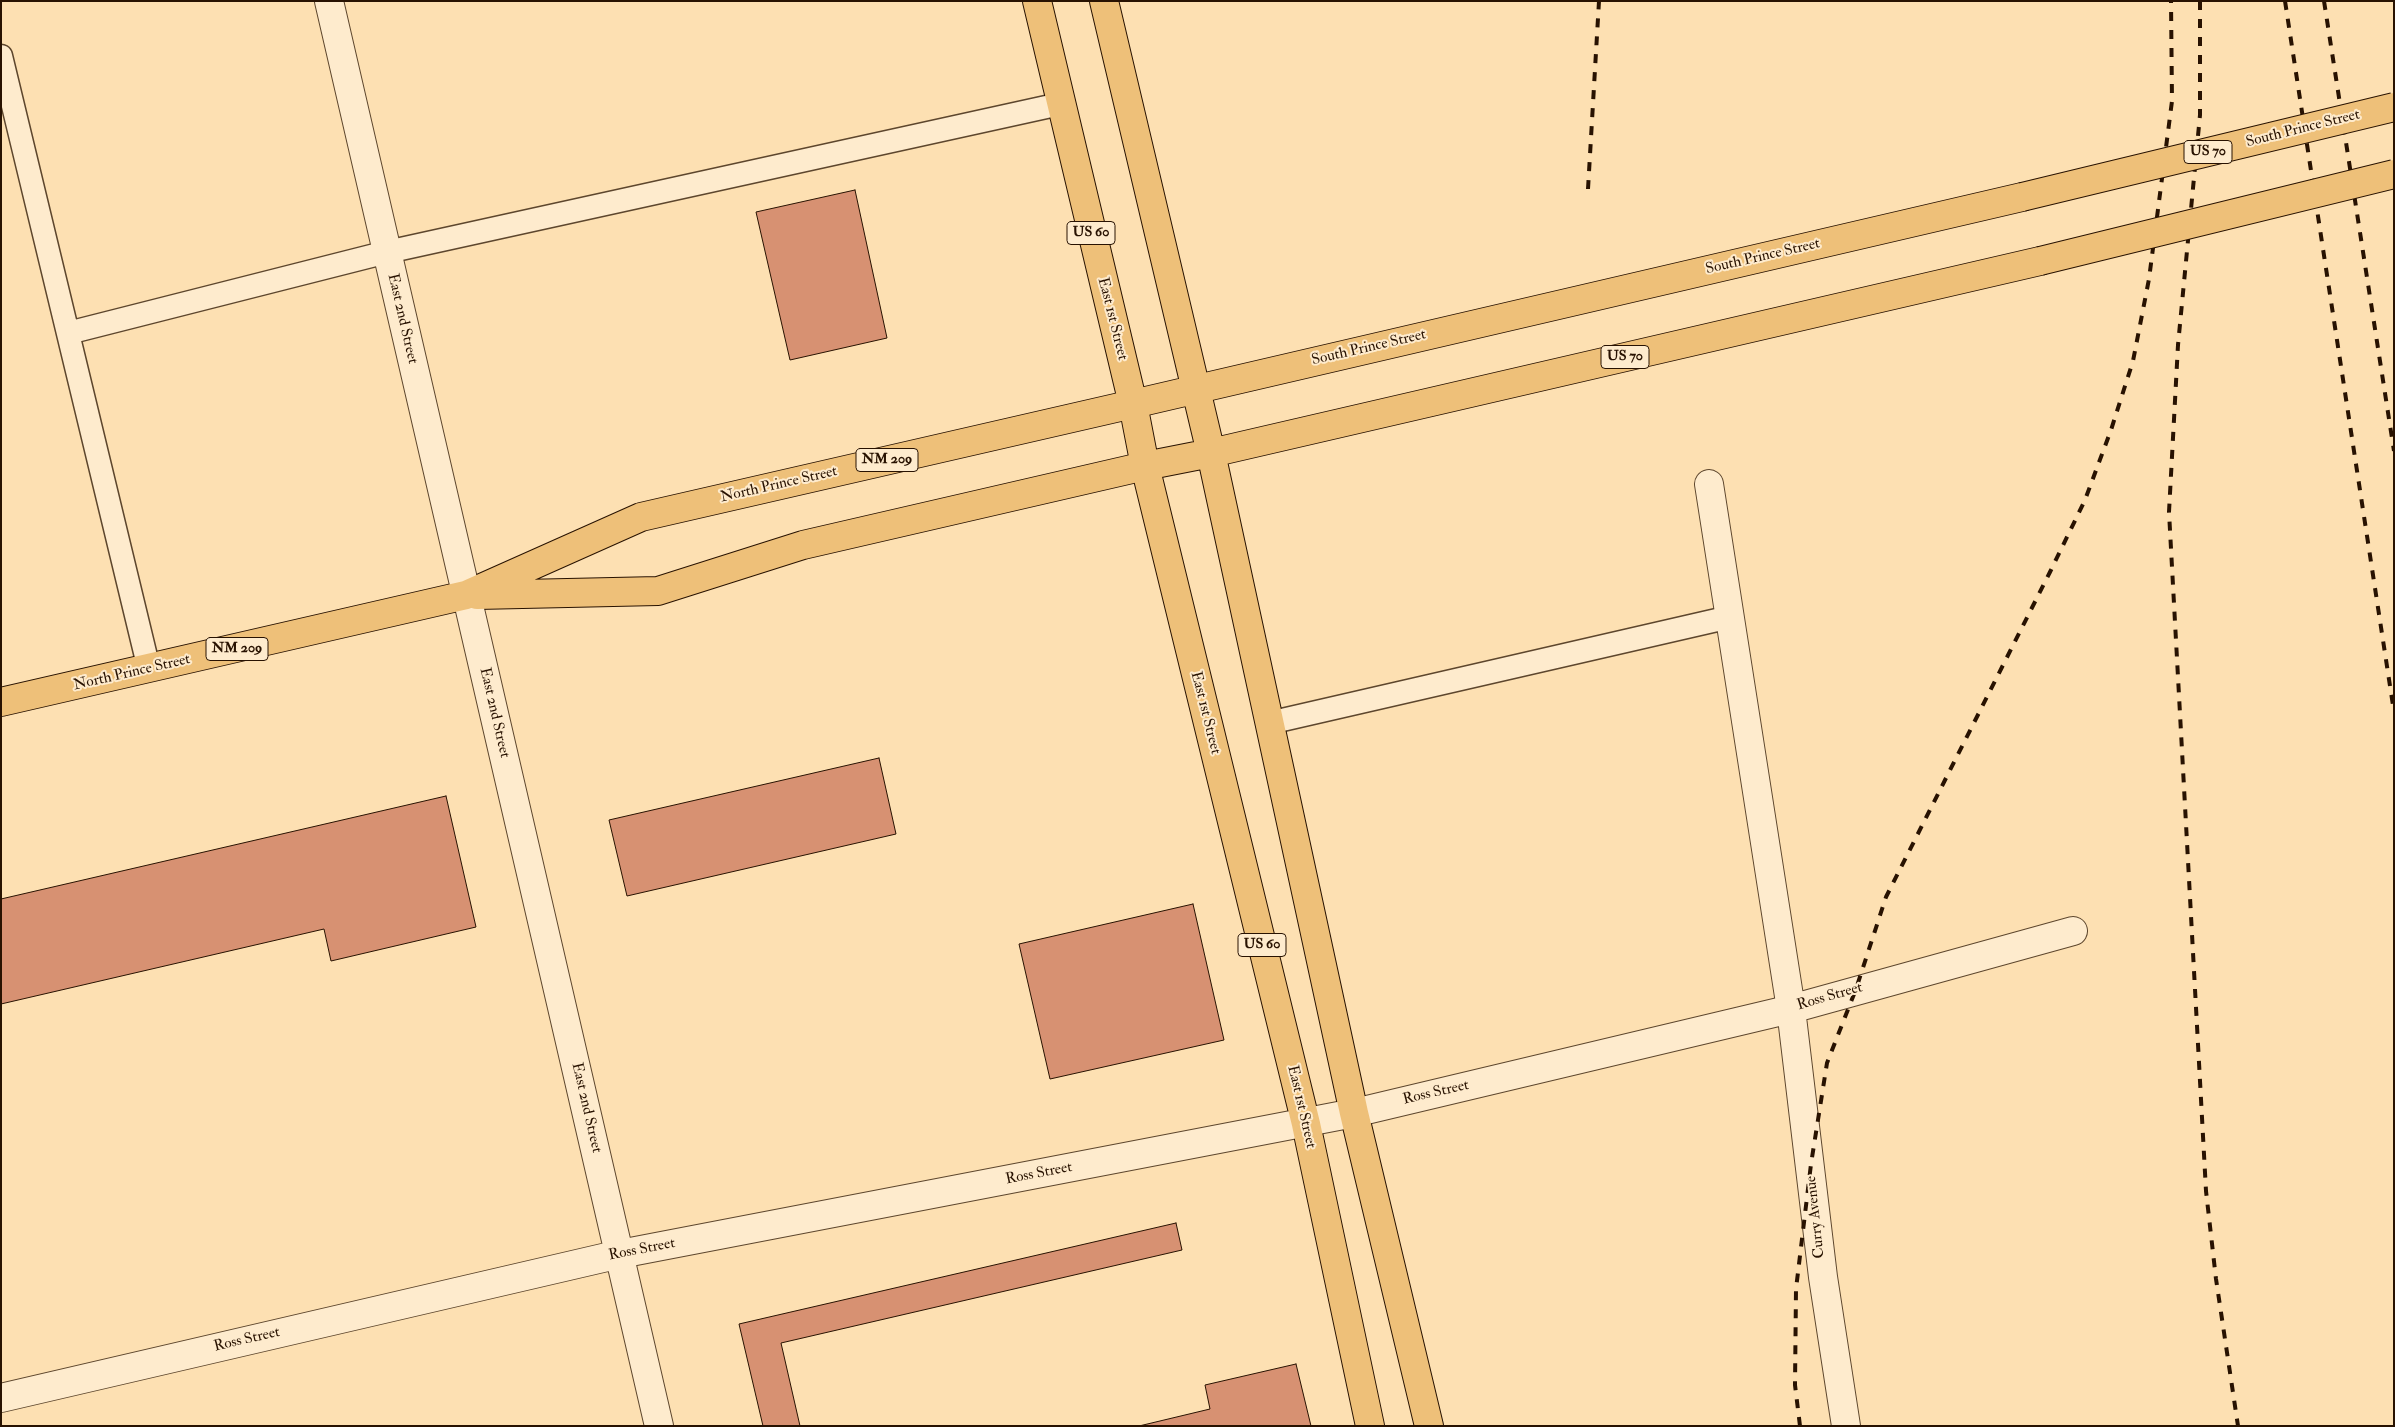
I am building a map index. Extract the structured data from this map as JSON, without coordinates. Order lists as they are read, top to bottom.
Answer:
{
  "streets": {
    "main road": [
      "South Prince Street",
      "US 70",
      "US 60",
      "East 1st Street",
      "NM 209",
      "North Prince Street"
    ],
    "street": ["East 2nd Street", "Ross Street", "Curry Avenue"]
  },
  "crossings": [
    ["South Prince Street", "East 1st Street"],
    ["South Prince Street", "North Prince Street"],
    ["US 70", "East 1st Street"],
    ["US 70", "North Prince Street"],
    ["East 2nd Street", "North Prince Street"],
    ["East 2nd Street", "Ross Street"],
    ["East 1st Street", "North Prince Street"],
    ["East 1st Street", "Ross Street"],
    ["Ross Street", "Curry Avenue"]
  ]
}
